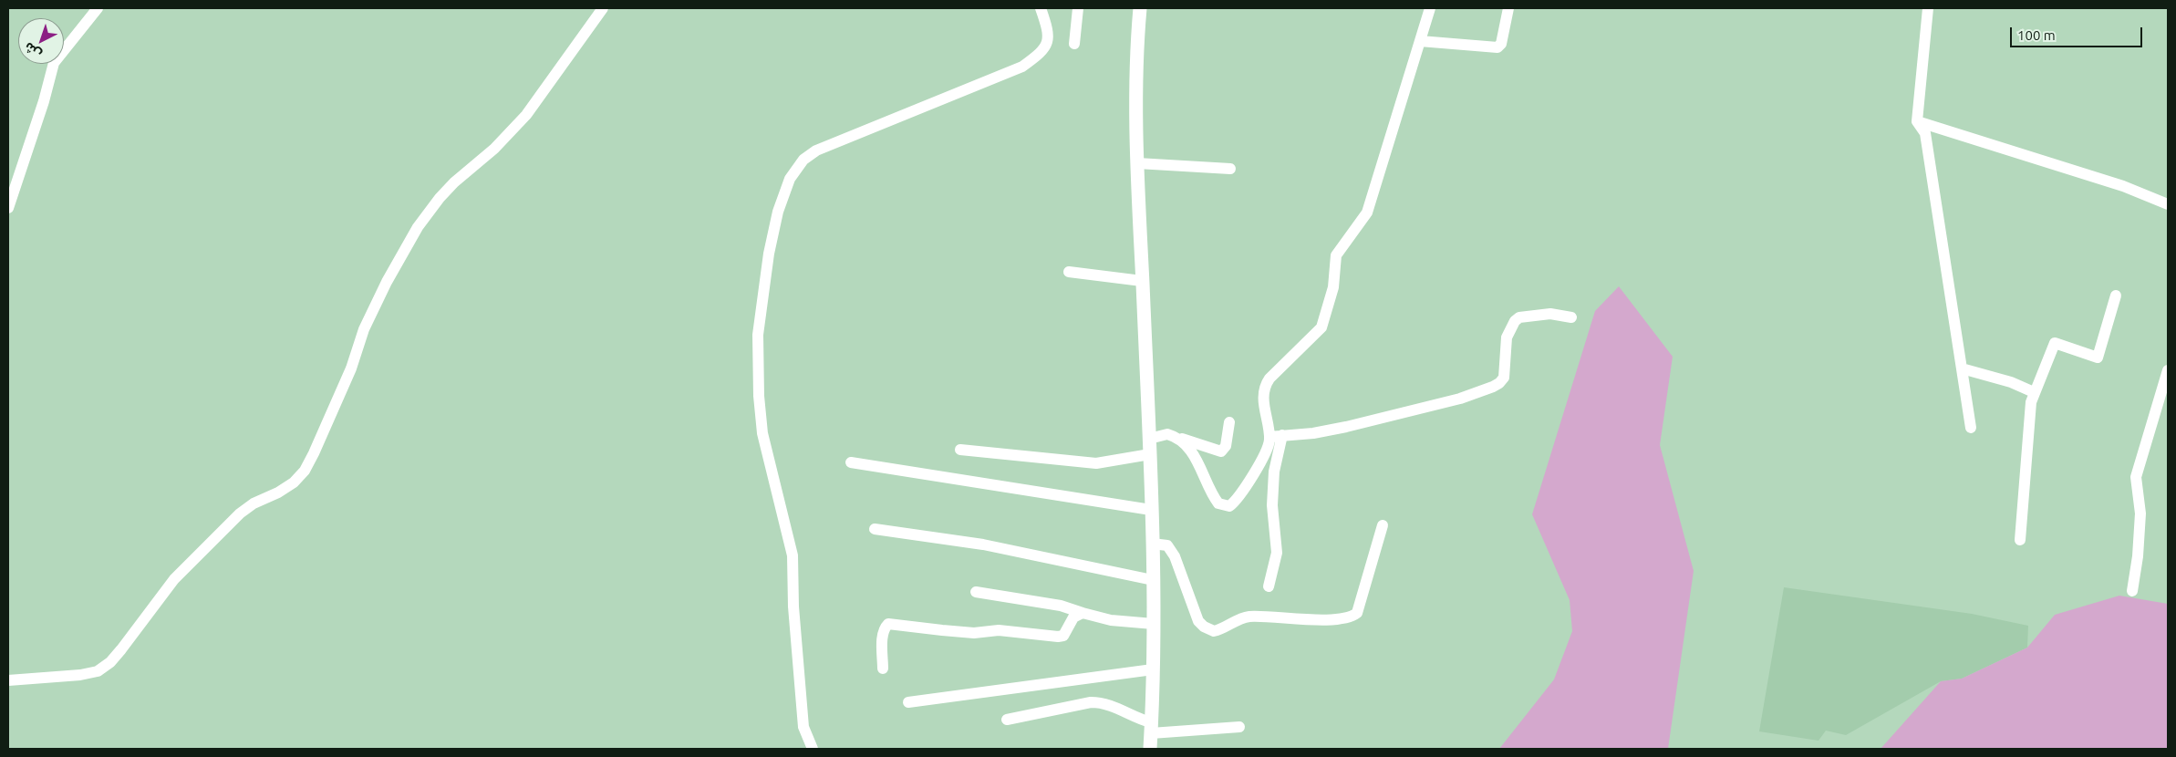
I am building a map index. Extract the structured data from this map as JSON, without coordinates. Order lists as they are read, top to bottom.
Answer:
{
  "scale_bar": "100 m",
  "north": "bottom left"
}
